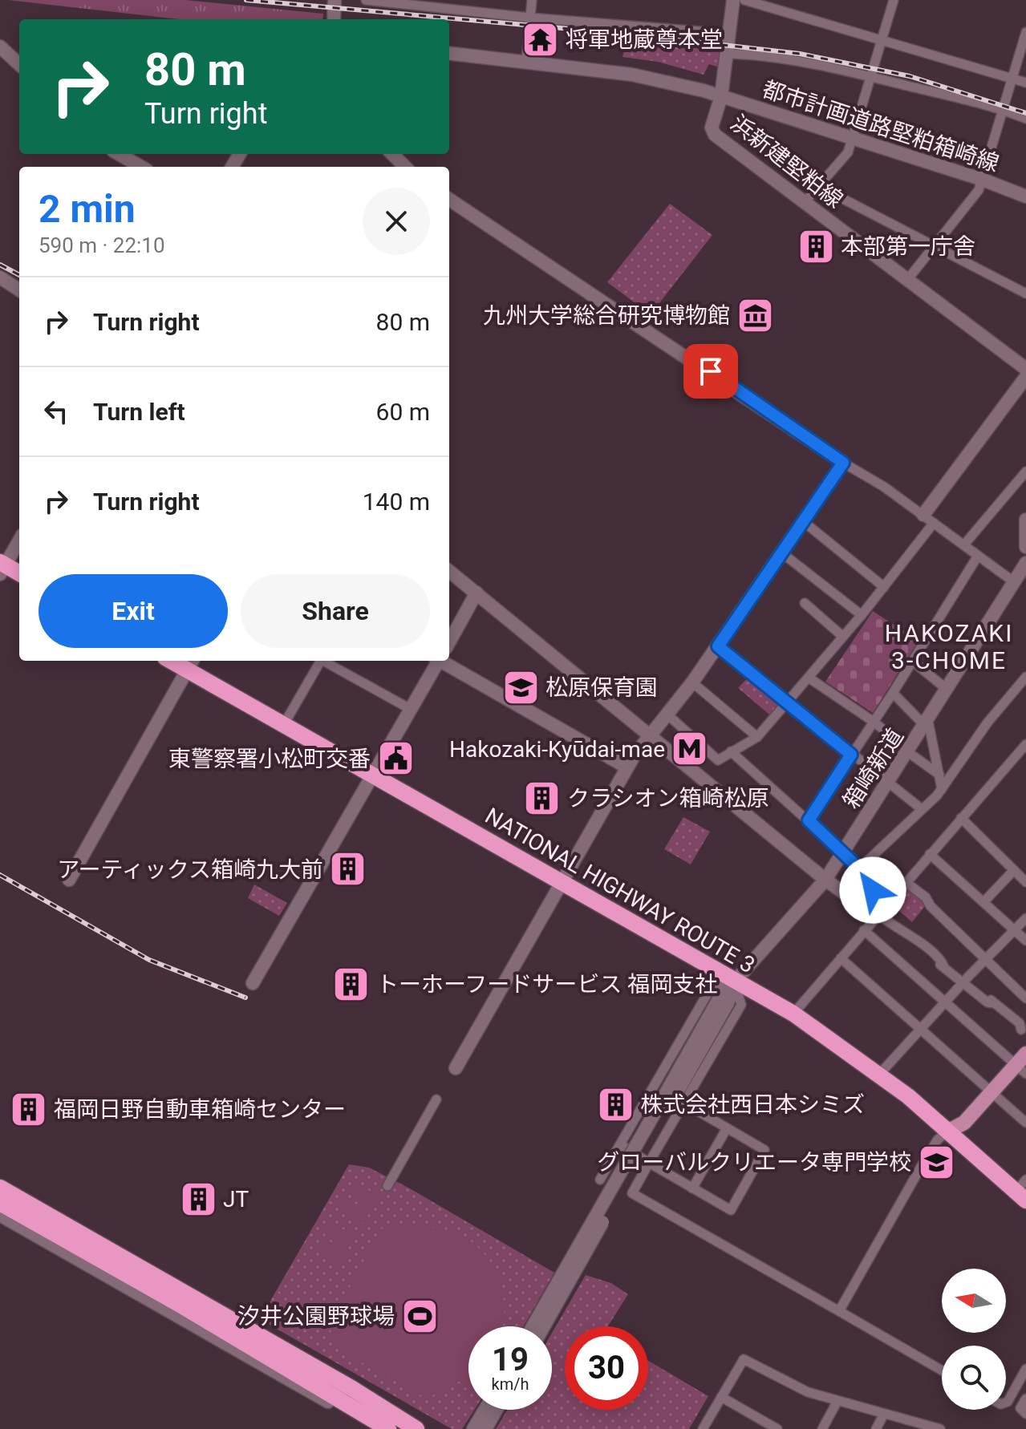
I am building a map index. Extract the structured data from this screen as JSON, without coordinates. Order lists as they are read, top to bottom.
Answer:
{
  "streets": {
    "highway": ["NATIONAL HIGHWAY ROUTE 3"],
    "street": ["都市計画道路堅粕箱崎線", "浜新建堅粕線", "箱崎新道"]
  },
  "crossings": [
    ["都市計画道路堅粕箱崎線", "浜新建堅粕線"],
    ["箱崎新道", "NATIONAL HIGHWAY ROUTE 3"]
  ],
  "districts": ["HAKOZAKI 3-CHOME"],
  "places": {
    "temple": ["将軍地蔵尊本堂"],
    "building": [
      "本部第一庁舎",
      "クラシオン箱崎松原",
      "アーティックス箱崎九大前",
      "トーホーフードサービス 福岡支社",
      "株式会社西日本シミズ",
      "福岡日野自動車箱崎センター",
      "JT"
    ],
    "museum": ["九州大学総合研究博物館"],
    "school or university": ["松原保育園", "グローバルクリエータ専門学校"],
    "metro station": ["Hakozaki-Kyūdai-mae"],
    "public building": ["東警察署小松町交番"],
    "sports": ["汐井公園野球場"]
  },
  "north": "left",
  "page": {
    "turn": ["80 m", "Turn right"],
    "heading": ["2 min", "590 m · 22:10"],
    "list": [
      {
        "name": "Turn right",
        "value": "80 m"
      },
      {
        "name": "Turn left",
        "value": "60 m"
      },
      {
        "name": "Turn right",
        "value": "140 m"
      }
    ],
    "buttons": ["Exit", "Share"],
    "speed": "19 km/h",
    "limit": "30"
  }
}
